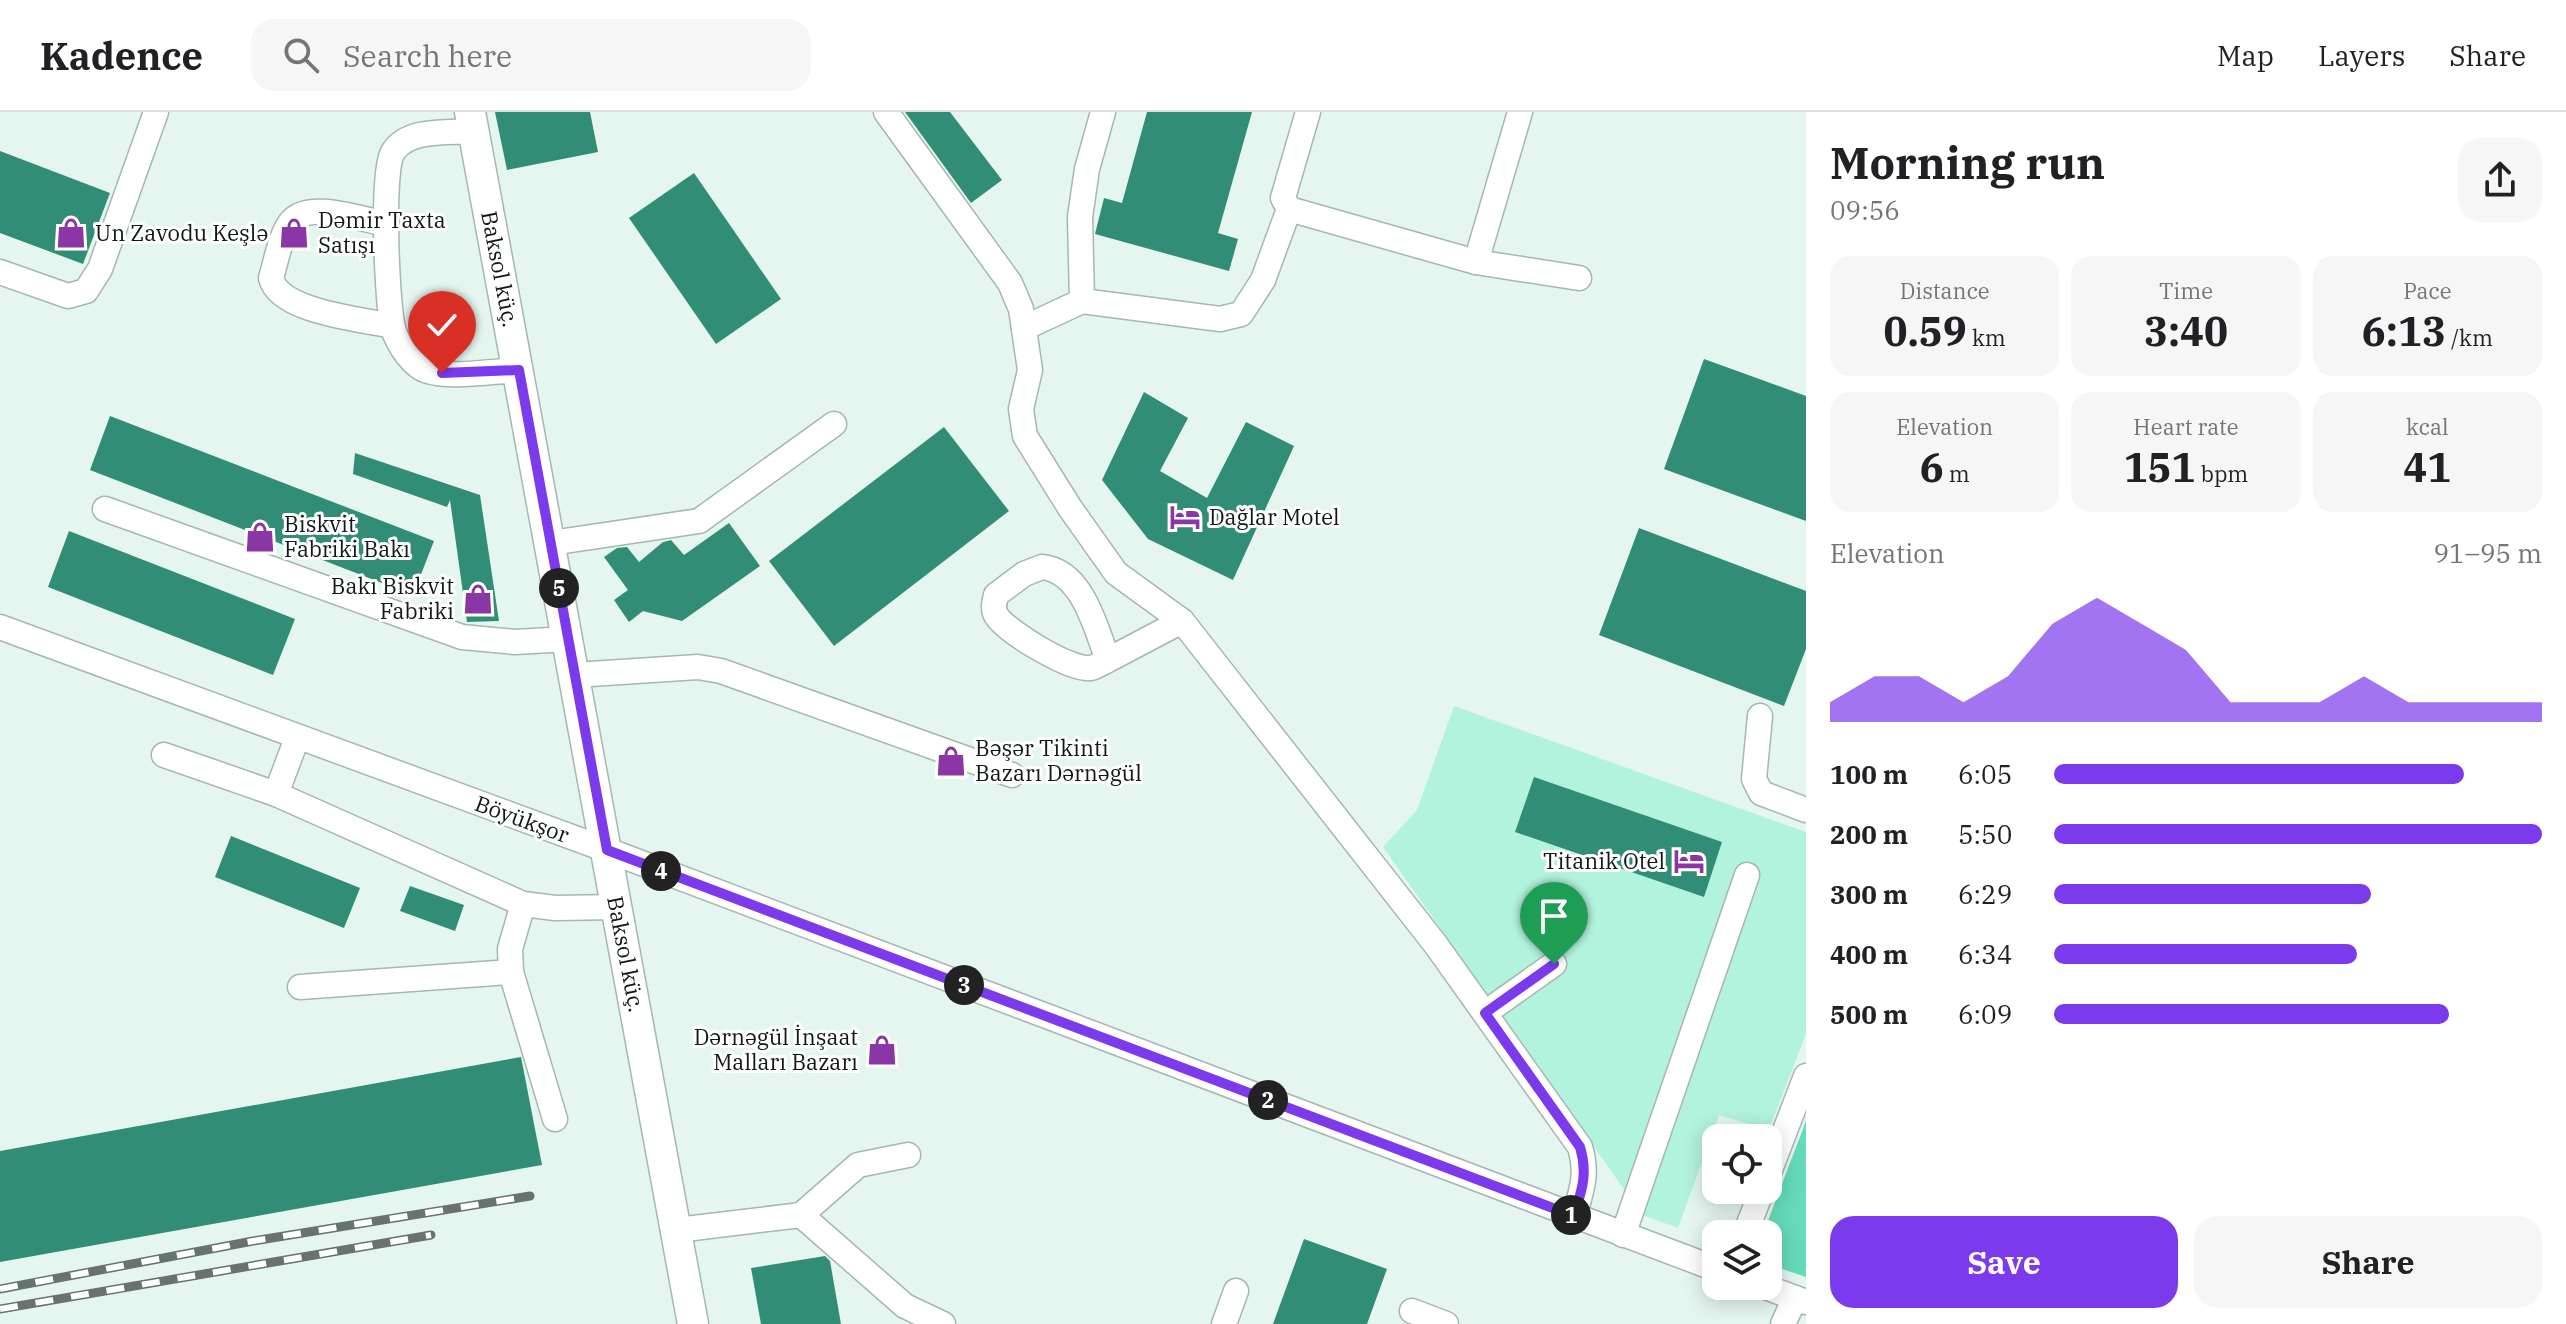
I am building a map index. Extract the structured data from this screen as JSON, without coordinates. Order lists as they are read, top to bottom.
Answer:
{
  "streets": {
    "main road": ["Baksol küç."],
    "street": ["Böyükşor"]
  },
  "crossings": [
    ["Baksol küç.", "Böyükşor"]
  ],
  "places": {
    "shop": [
      "Un Zavodu Keşlə",
      "Dəmir Taxta Satışı",
      "Biskvit Fabriki Bakı",
      "Bakı Biskvit Fabriki",
      "Bəşər Tikinti Bazarı Dərnəgül",
      "Dərnəgül İnşaat Malları Bazarı"
    ],
    "hotel": ["Dağlar Motel", "Titanik Otel"]
  },
  "page": {
    "header": "Kadence",
    "search": "Search here",
    "nav": ["Map", "Layers", "Share"],
    "heading": ["Morning run", "09:56"],
    "stats": [
      ["Distance", "0.59 km"],
      ["Time", "3:40"],
      ["Pace", "6:13 /km"],
      ["Elevation", "6 m"],
      ["Heart rate", "151 bpm"],
      ["kcal", "41"]
    ],
    "chart": ["Elevation", "91–95 m"],
    "pins": [
      "5",
      "4",
      "3",
      "2",
      "1"
    ],
    "list": [
      {
        "name": "100 m",
        "note": "6:05"
      },
      {
        "name": "200 m",
        "note": "5:50"
      },
      {
        "name": "300 m",
        "note": "6:29"
      },
      {
        "name": "400 m",
        "note": "6:34"
      },
      {
        "name": "500 m",
        "note": "6:09"
      }
    ],
    "buttons": ["Save", "Share"]
  }
}
